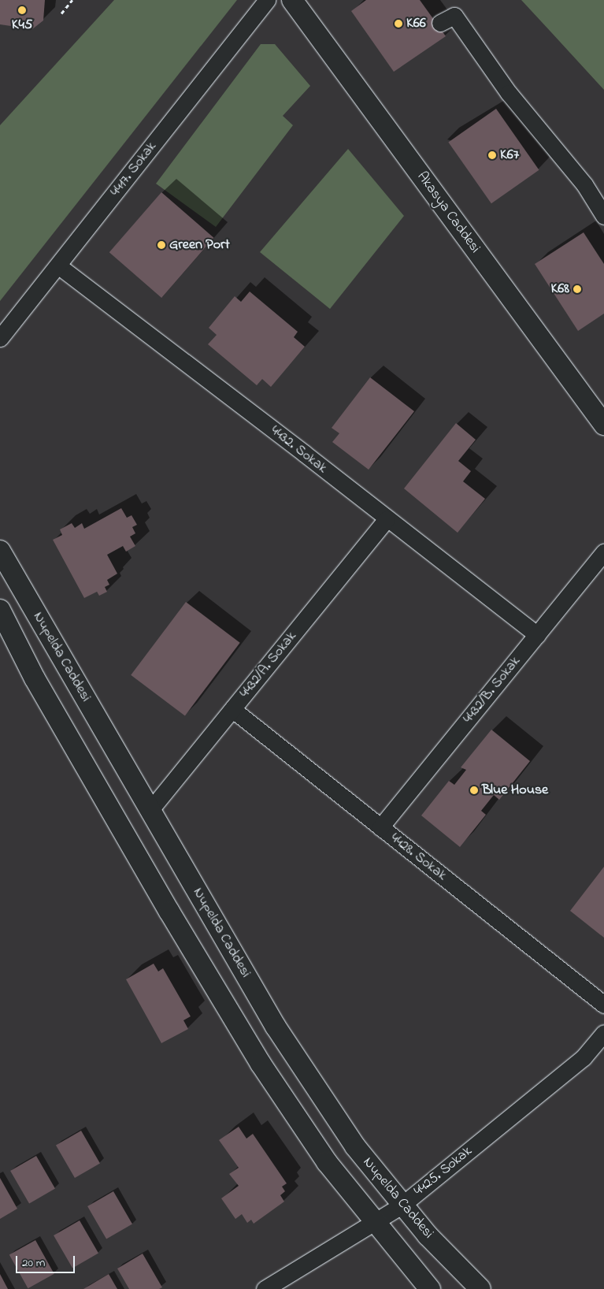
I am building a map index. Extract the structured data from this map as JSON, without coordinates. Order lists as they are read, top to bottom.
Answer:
{
  "streets": {
    "street": [
      "4417. Sokak",
      "Akasya Caddesi",
      "4432. Sokak",
      "Nupelda Caddesi",
      "4432/A. Sokak",
      "4432/B. Sokak",
      "4428. Sokak",
      "4425. Sokak"
    ]
  },
  "crossings": [
    ["4417. Sokak", "4432. Sokak"],
    ["4432. Sokak", "4432/A. Sokak"],
    ["4432. Sokak", "4432/B. Sokak"],
    ["Nupelda Caddesi", "4432/A. Sokak"],
    ["Nupelda Caddesi", "4425. Sokak"],
    ["4432/A. Sokak", "4428. Sokak"],
    ["4432/B. Sokak", "4428. Sokak"]
  ],
  "places": [
    "K45",
    "K66",
    "K67",
    "Green Port",
    "K68",
    "Blue House"
  ],
  "scale_bar": "20 m"
}
